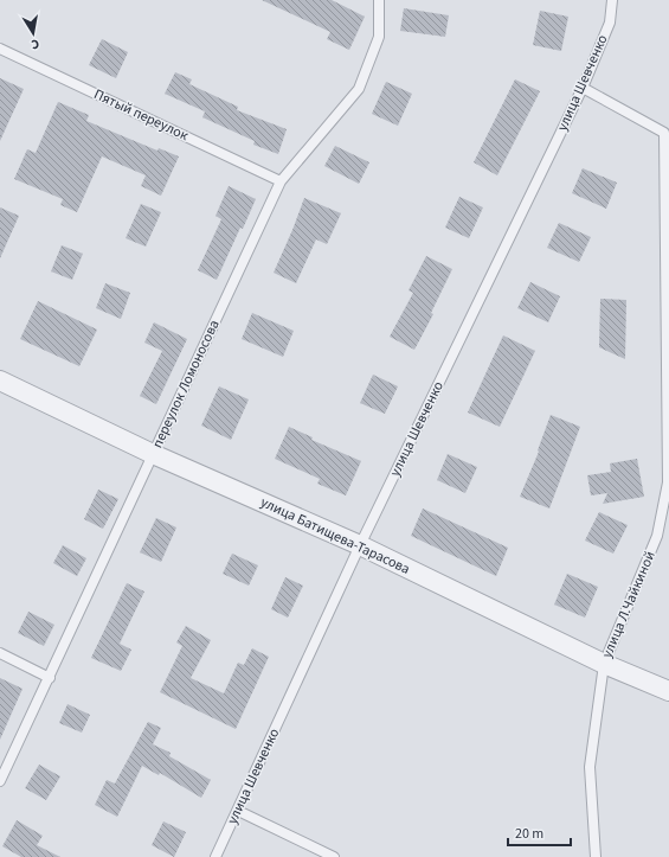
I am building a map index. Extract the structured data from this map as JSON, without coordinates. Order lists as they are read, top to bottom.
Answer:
{
  "streets": {
    "street": ["улица Батищева-Тарасова"],
    "lane": [
      "улица Шевченко",
      "Пятый переулок",
      "переулок Ломоносова",
      "улица Л.Чайкиной"
    ]
  },
  "crossings": [
    ["улица Шевченко", "улица Батищева-Тарасова"],
    ["улица Шевченко", "улица Л.Чайкиной"],
    ["Пятый переулок", "переулок Ломоносова"],
    ["переулок Ломоносова", "улица Батищева-Тарасова"],
    ["улица Батищева-Тарасова", "улица Л.Чайкиной"]
  ],
  "scale_bar": "20 m",
  "north": "bottom"
}
